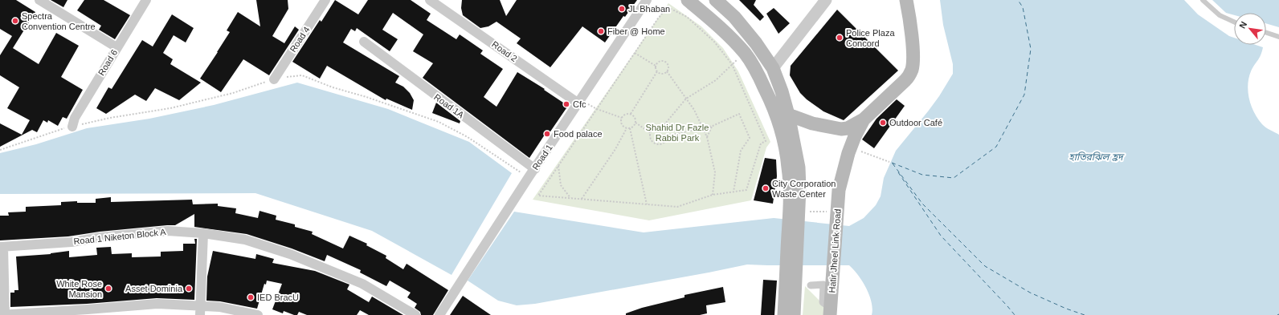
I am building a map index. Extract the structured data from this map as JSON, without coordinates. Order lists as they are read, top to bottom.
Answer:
{
  "streets": {
    "main road": ["Hatir Jheel Link Road"],
    "street": [
      "Road 4",
      "Road 2",
      "Road 6",
      "Road 1A",
      "Road 1",
      "Road 1 Niketon Block A"
    ]
  },
  "crossings": [
    ["Road 2", "Road 1"],
    ["Road 1A", "Road 1"]
  ],
  "water": ["হাতিরঝিল হ্রদ"],
  "parks": ["Shahid Dr Fazle Rabbi Park"],
  "places": [
    "JL Bhaban",
    "Spectra Convention Centre",
    "Fiber @ Home",
    "Police Plaza Concord",
    "Cfc",
    "Outdoor Café",
    "Food palace",
    "City Corporation Waste Center",
    "White Rose Mansion",
    "Asset Dominia",
    "IED BracU"
  ],
  "north": "top left"
}
